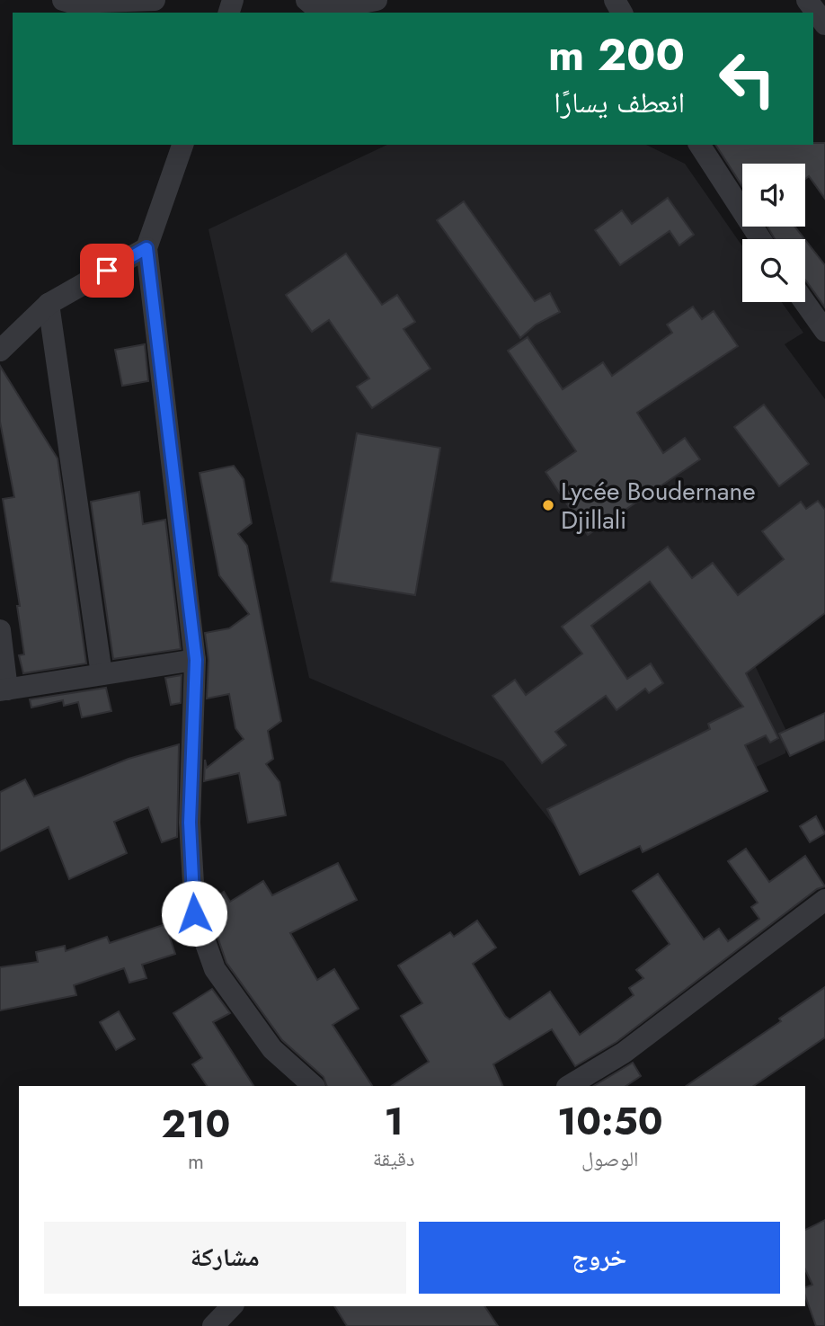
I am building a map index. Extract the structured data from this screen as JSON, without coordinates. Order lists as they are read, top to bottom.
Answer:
{
  "places": ["Lycée Boudernane Djillali"],
  "page": {
    "turn": ["200 m", "انعطف يسارًا"],
    "eta": [
      "10:50",
      "الوصول",
      "1",
      "دقيقة",
      "210",
      "m"
    ],
    "buttons": ["خروج", "مشاركة"]
  }
}
